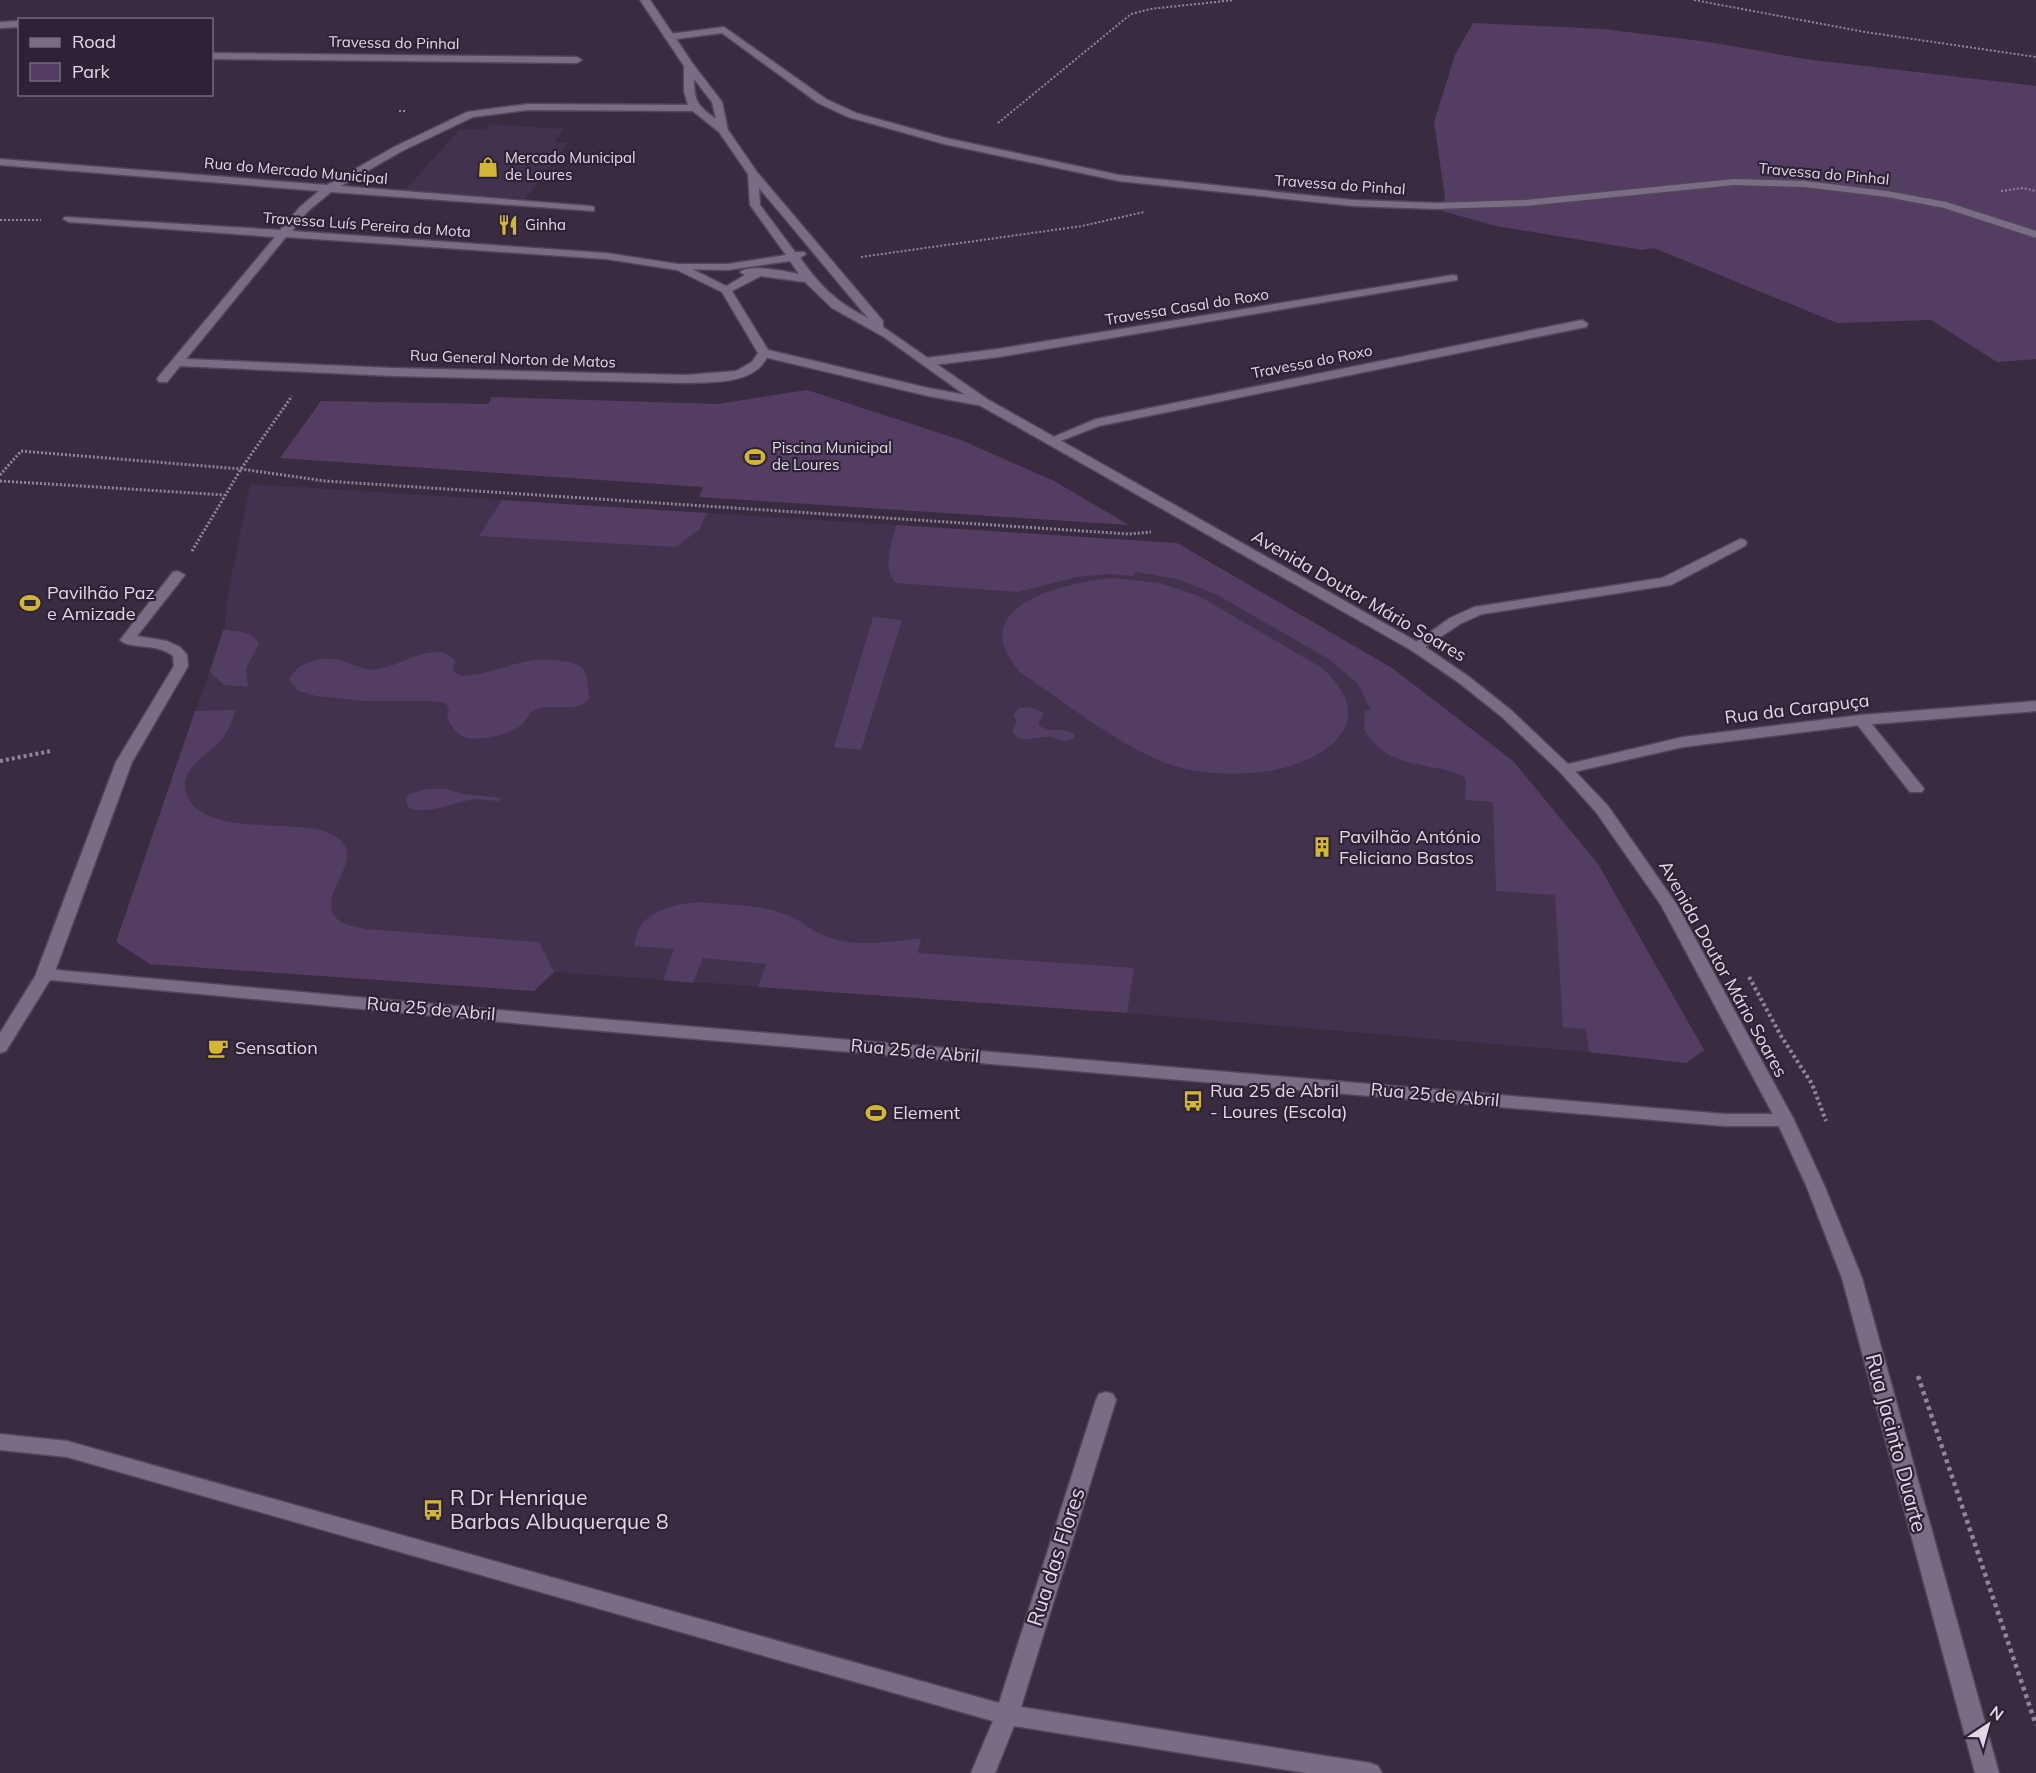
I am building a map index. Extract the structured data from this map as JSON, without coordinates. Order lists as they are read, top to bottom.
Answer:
{
  "streets": {
    "street": [
      "Travessa do Pinhal",
      "Rua do Mercado Municipal",
      "Travessa Luís Pereira da Mota",
      "Travessa Casal do Roxo",
      "Rua General Norton de Matos",
      "Travessa do Roxo",
      "Avenida Doutor Mário Soares",
      "Rua da Carapuça",
      "Rua 25 de Abril",
      "Rua Jacinto Duarte",
      "Rua das Flores"
    ]
  },
  "crossings": [
    ["Travessa do Pinhal", "Avenida Doutor Mário Soares"],
    ["Travessa Casal do Roxo", "Avenida Doutor Mário Soares"],
    ["Travessa do Roxo", "Avenida Doutor Mário Soares"],
    ["Avenida Doutor Mário Soares", "Rua da Carapuça"],
    ["Avenida Doutor Mário Soares", "Rua 25 de Abril"],
    ["Avenida Doutor Mário Soares", "Rua Jacinto Duarte"],
    ["Rua 25 de Abril", "Rua Jacinto Duarte"]
  ],
  "places": {
    "shop": ["Mercado Municipal de Loures"],
    "restaurant": ["Ginha"],
    "sports": ["Piscina Municipal de Loures", "Pavilhão Paz e Amizade", "Element"],
    "building": ["Pavilhão António Feliciano Bastos"],
    "cafe": ["Sensation"],
    "bus stop": ["Rua 25 de Abril - Loures (Escola)", "R Dr Henrique Barbas Albuquerque 8"]
  },
  "legend": ["Road", "Park"],
  "north": "top right"
}
